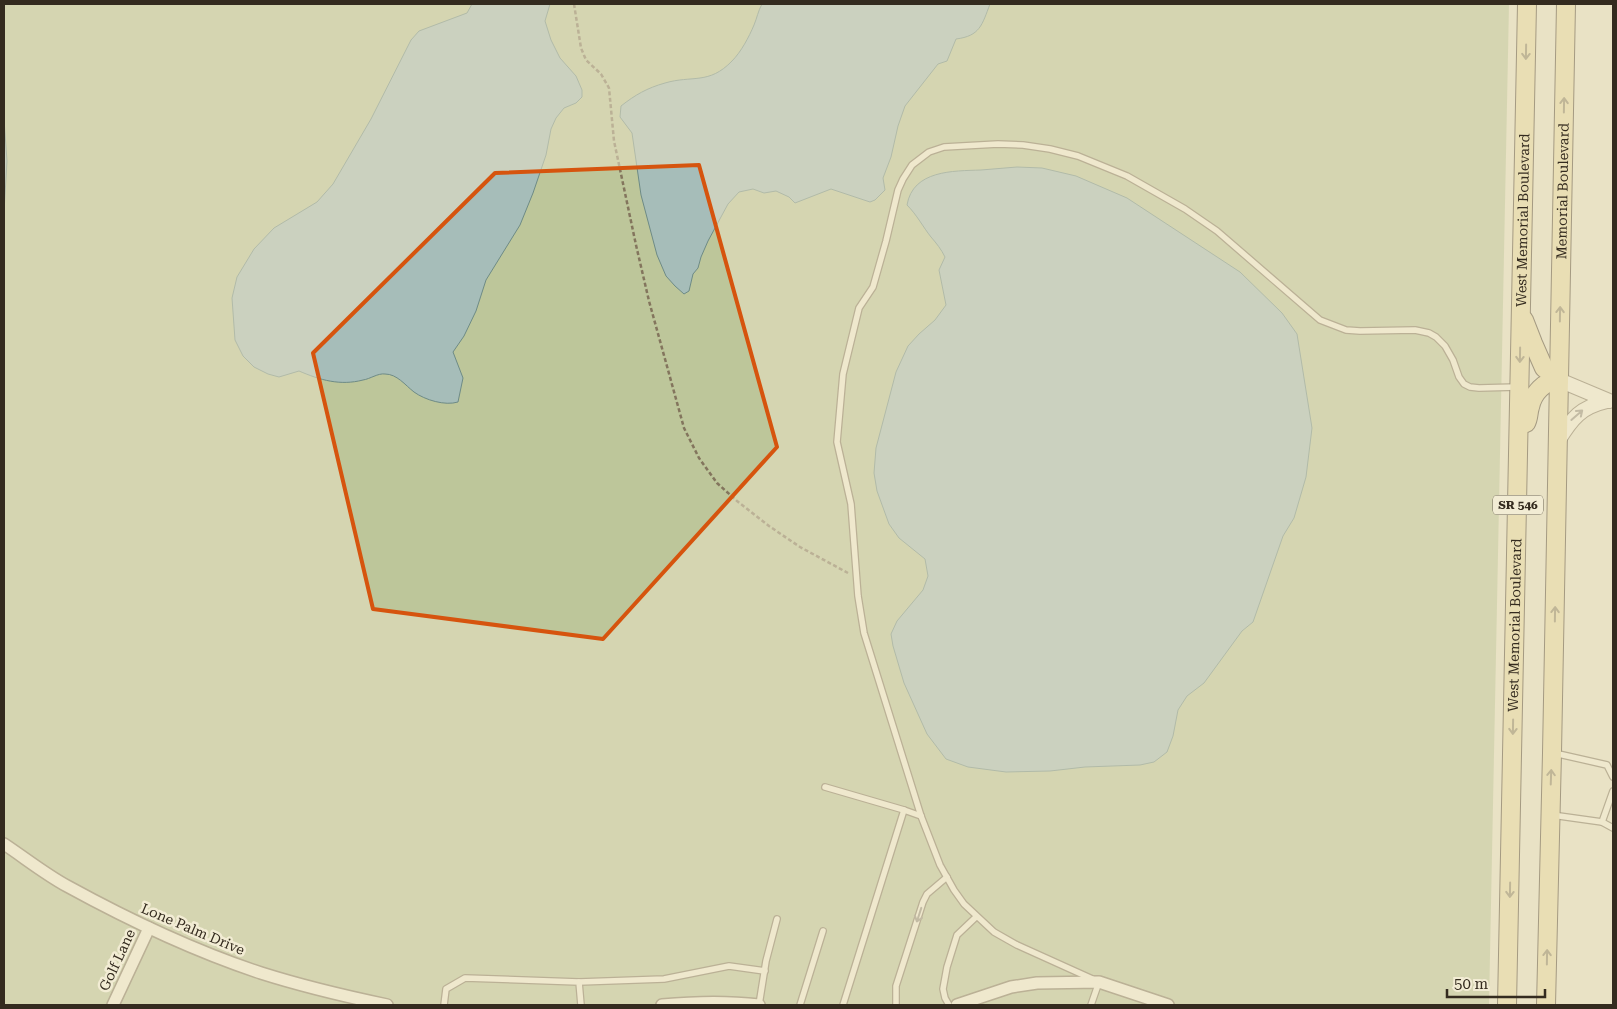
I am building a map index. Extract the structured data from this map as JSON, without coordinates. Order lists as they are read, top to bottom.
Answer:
{
  "streets": {
    "main road": ["Memorial Boulevard", "West Memorial Boulevard", "SR 546"],
    "street": ["Lone Palm Drive", "Golf Lane"]
  },
  "crossings": [
    ["Memorial Boulevard", "SR 546"],
    ["Lone Palm Drive", "Golf Lane"]
  ],
  "one_way": ["Memorial Boulevard"],
  "scale_bar": "50 m"
}
